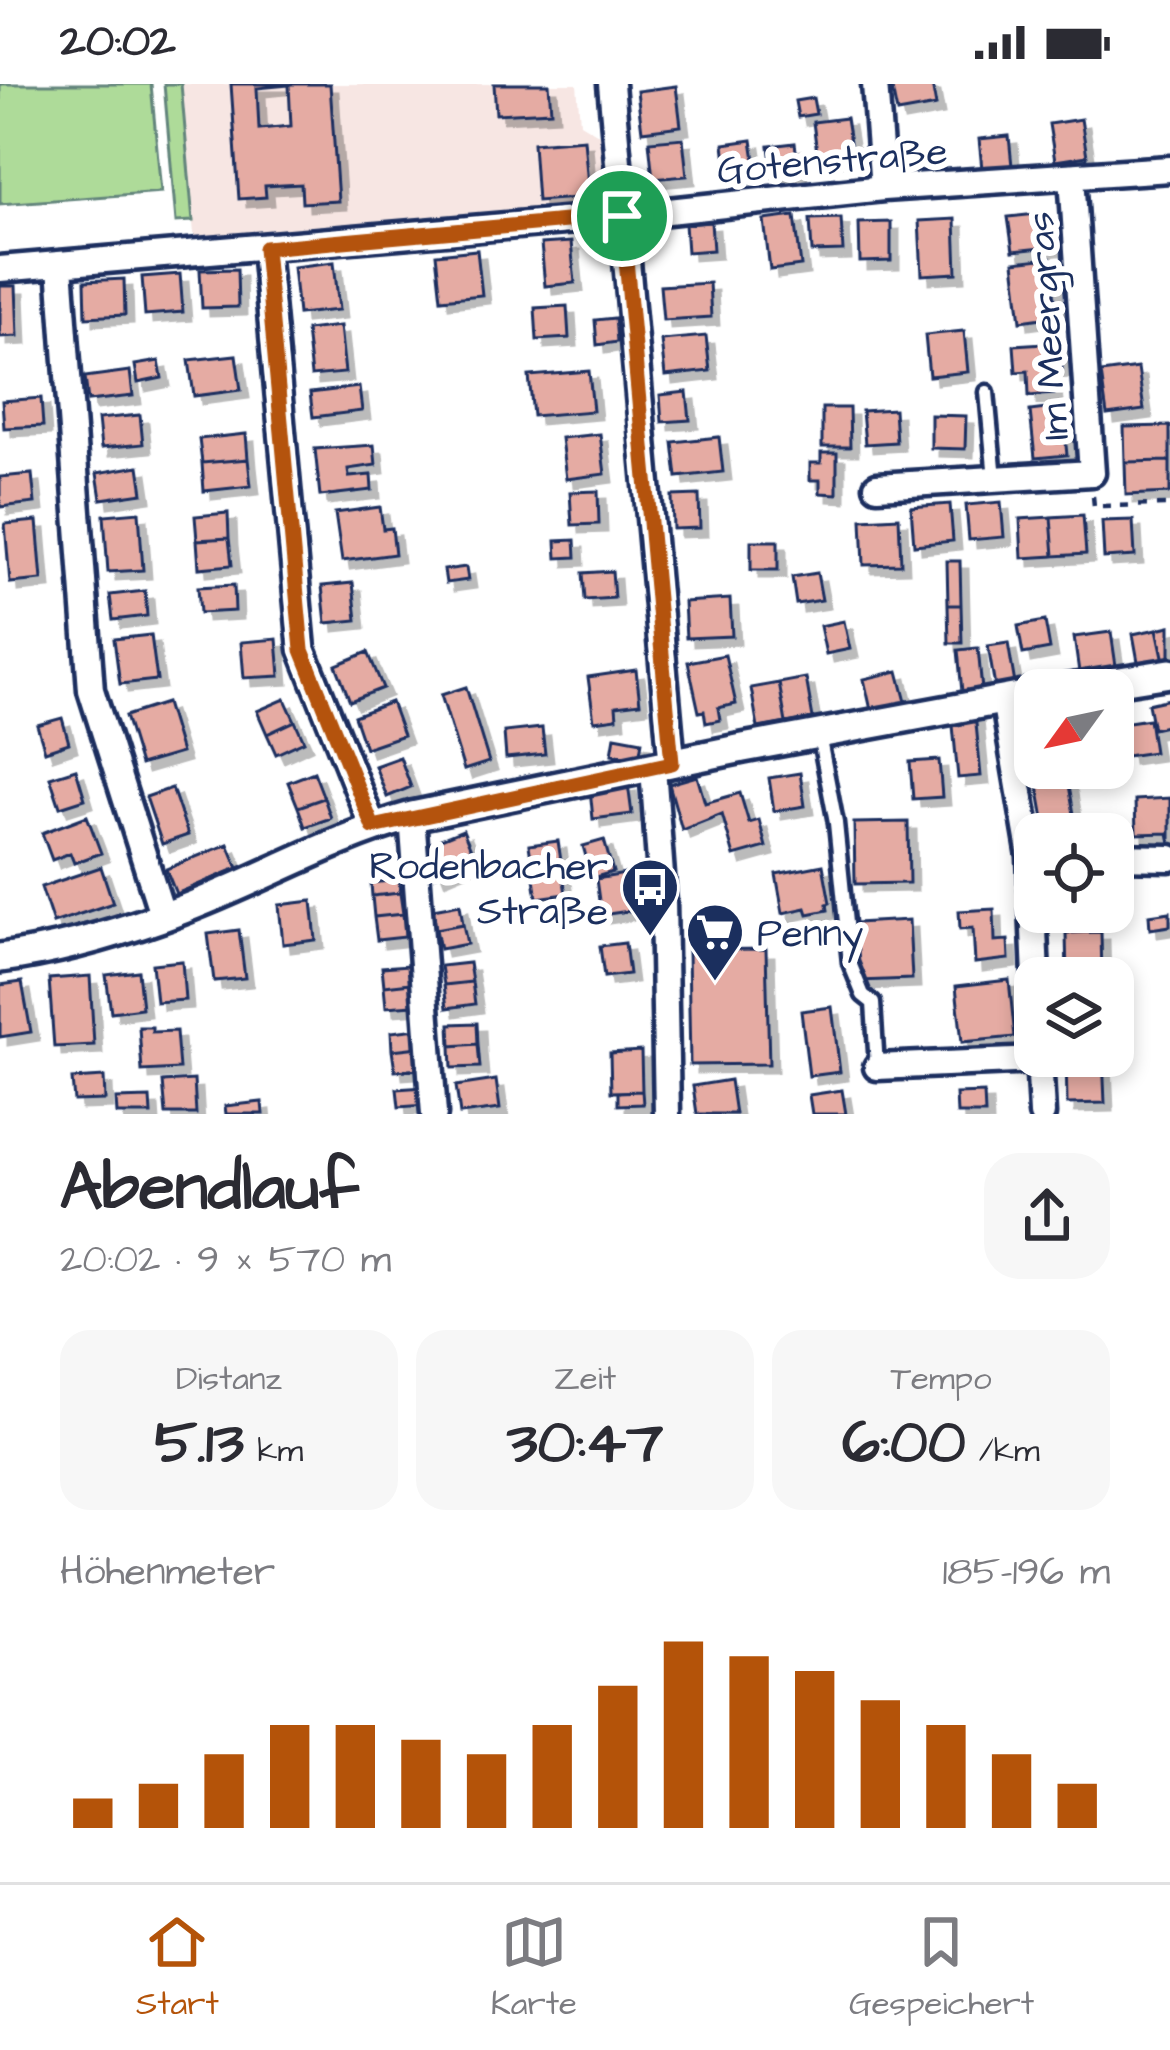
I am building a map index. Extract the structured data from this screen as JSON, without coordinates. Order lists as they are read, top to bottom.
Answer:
{
  "streets": {
    "street": ["Gotenstraße", "Im Meergras"]
  },
  "crossings": [
    ["Gotenstraße", "Im Meergras"]
  ],
  "places": {
    "bus stop": ["Rodenbacher Straße"],
    "supermarket": ["Penny"]
  },
  "north": "bottom left",
  "page": {
    "status": "20:02",
    "heading": ["Abendlauf", "20:02 · 9 × 570 m"],
    "stats": [
      ["Distanz", "5.13 km"],
      ["Zeit", "30:47"],
      ["Tempo", "6:00 /km"]
    ],
    "chart": ["Höhenmeter", "185–196 m"],
    "tabs": ["Start", "Karte", "Gespeichert"]
  }
}
